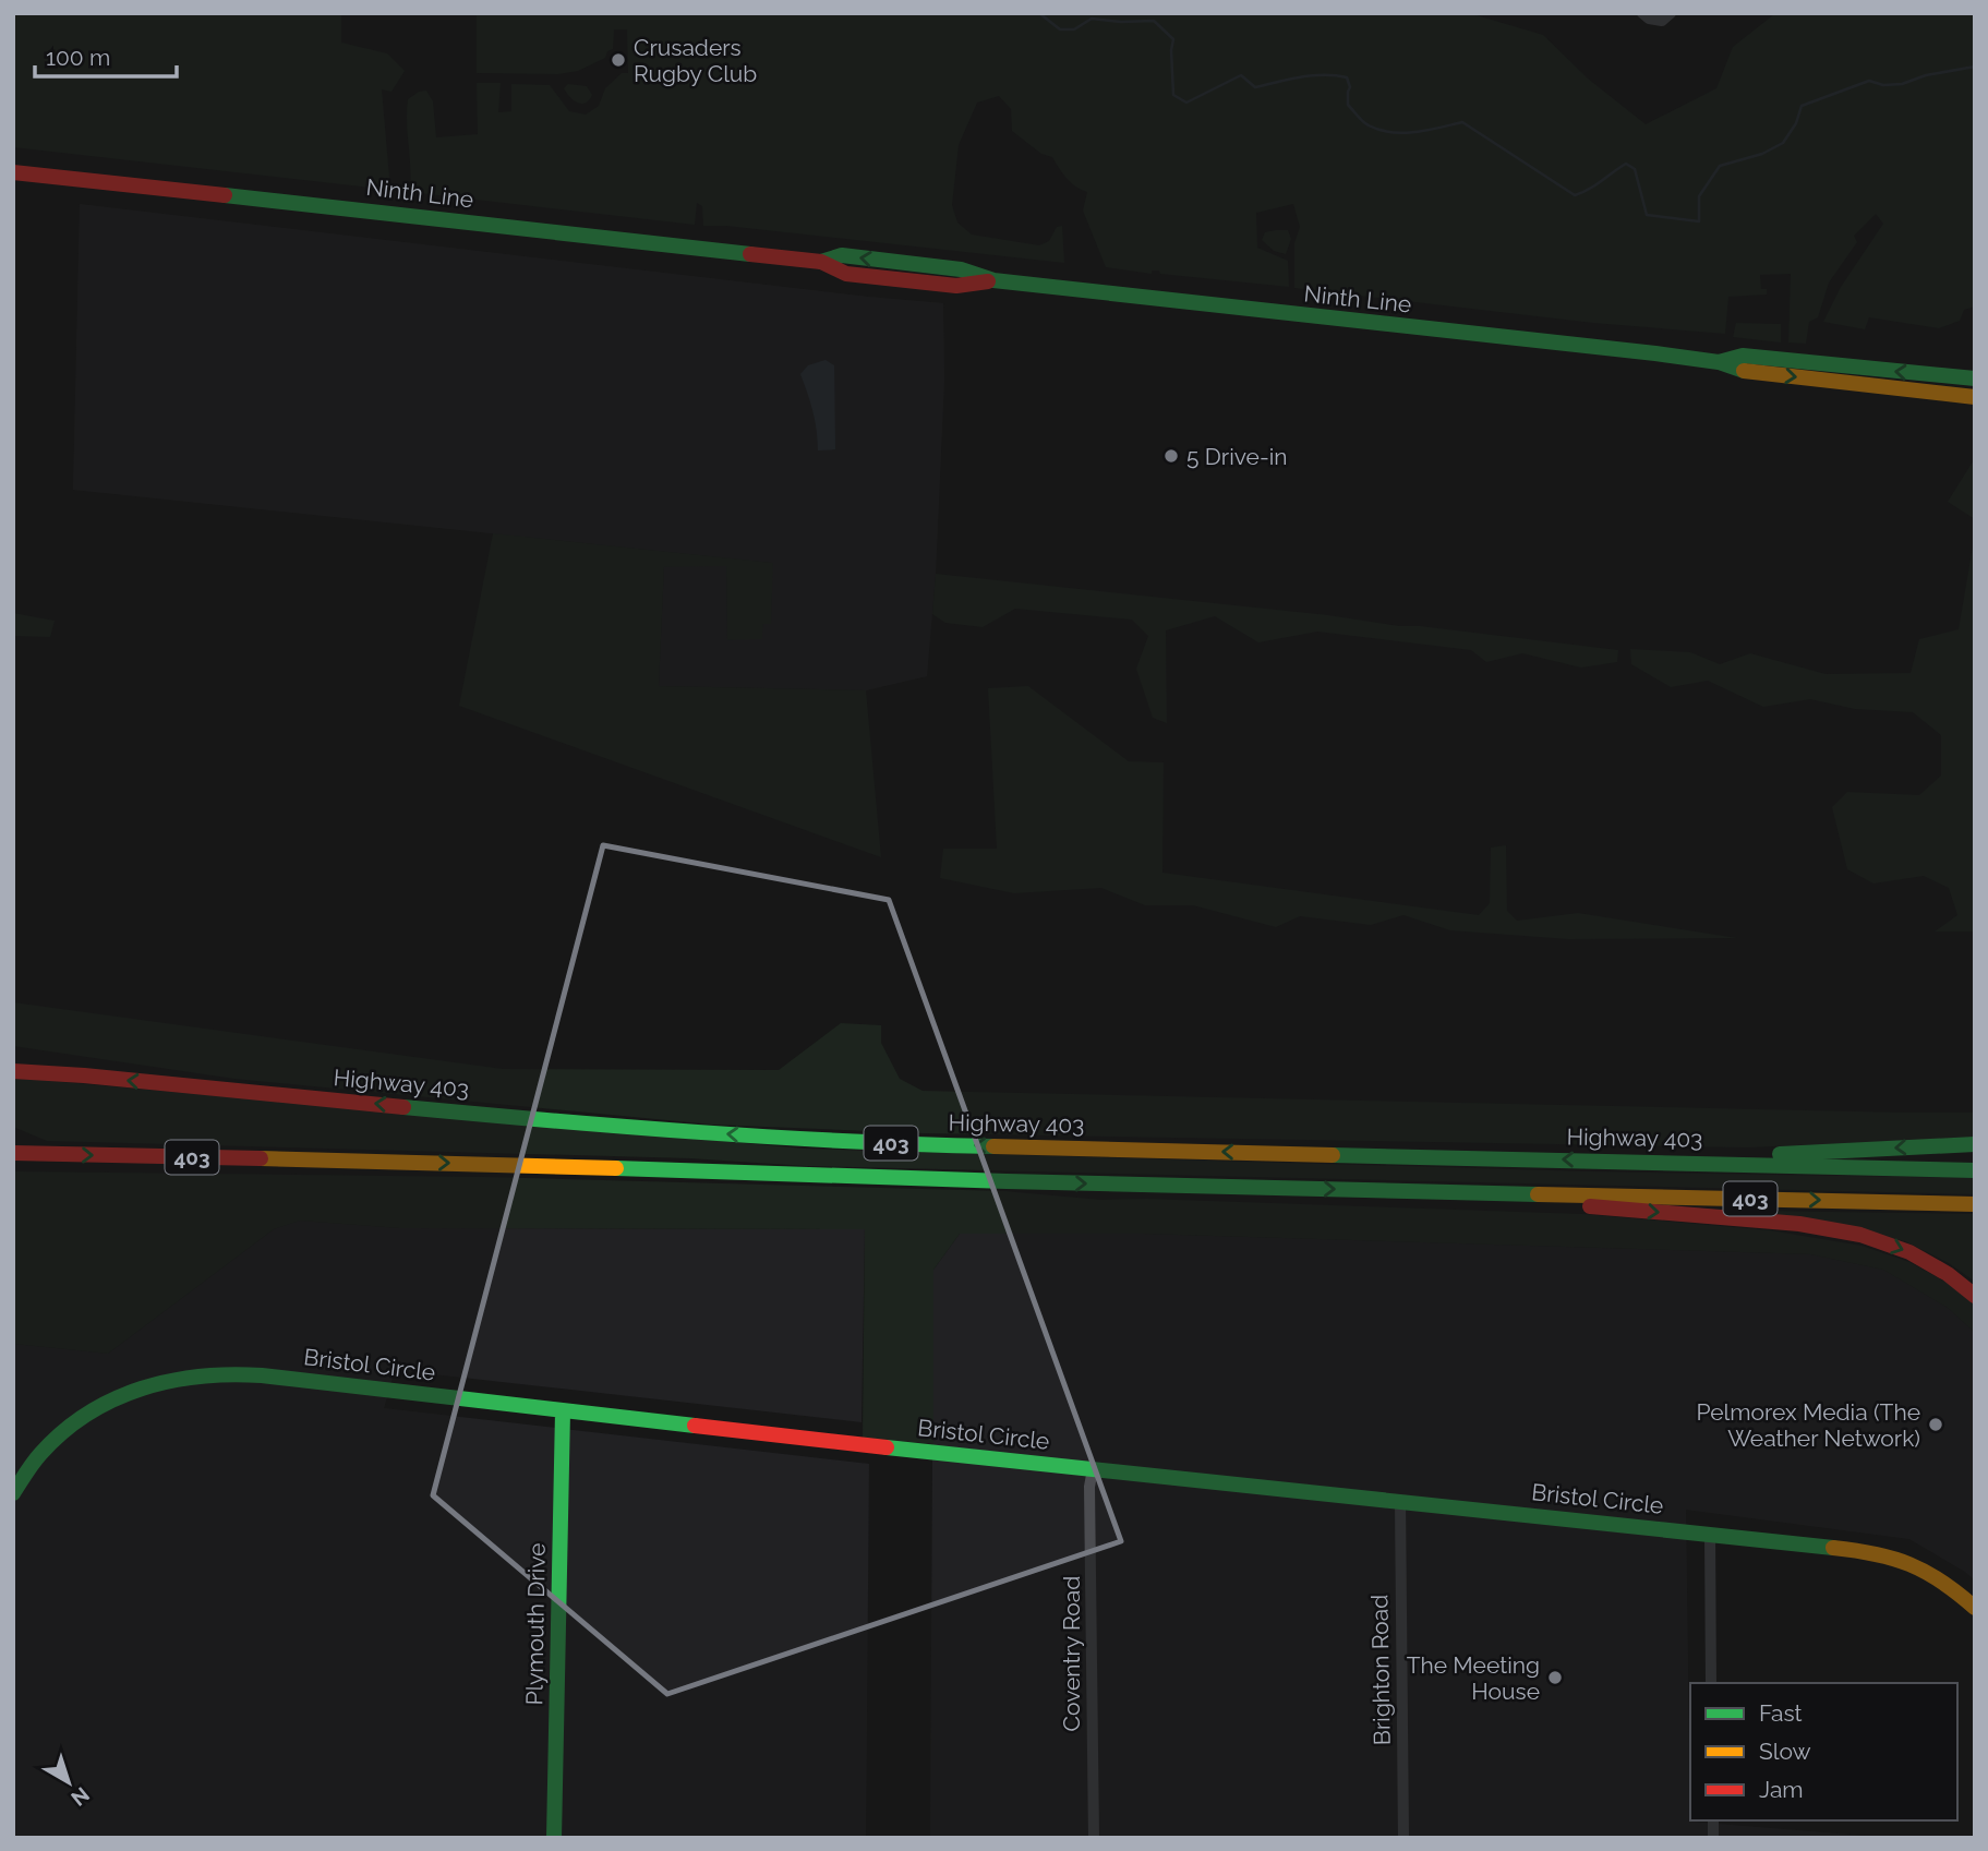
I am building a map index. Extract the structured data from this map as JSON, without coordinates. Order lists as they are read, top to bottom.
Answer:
{
  "streets": {
    "main road": [
      "Ninth Line",
      "Highway 403",
      "403",
      "Bristol Circle",
      "Plymouth Drive"
    ],
    "street": ["Coventry Road", "Brighton Road"]
  },
  "crossings": [
    ["Bristol Circle", "Plymouth Drive"],
    ["Bristol Circle", "Coventry Road"],
    ["Bristol Circle", "Brighton Road"]
  ],
  "places": [
    "Crusaders Rugby Club",
    "5 Drive-in",
    "Pelmorex Media (The Weather Network)",
    "The Meeting House"
  ],
  "legend": ["Fast", "Slow", "Jam"],
  "scale_bar": "100 m",
  "north": "bottom right"
}
